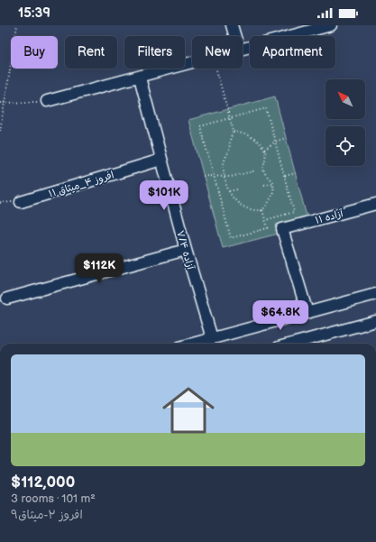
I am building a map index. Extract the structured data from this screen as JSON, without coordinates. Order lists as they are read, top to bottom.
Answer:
{
  "streets": {
    "street": ["افروز ۴_میثاق ۱۱", "آزاده ۱۱", "آزاده ۷/۴"]
  },
  "crossings": [
    ["افروز ۴_میثاق ۱۱", "آزاده ۷/۴"]
  ],
  "north": "top left",
  "page": {
    "status": "15:39",
    "chip": [
      "Buy",
      "Rent",
      "Filters",
      "New",
      "Apartment"
    ],
    "price": ["$101K", "$112K", "$64.8K"],
    "list": [
      {
        "name": "$112,000",
        "note": "3 rooms · 101 m² · افروز ۲-میثاق۹"
      }
    ]
  }
}
